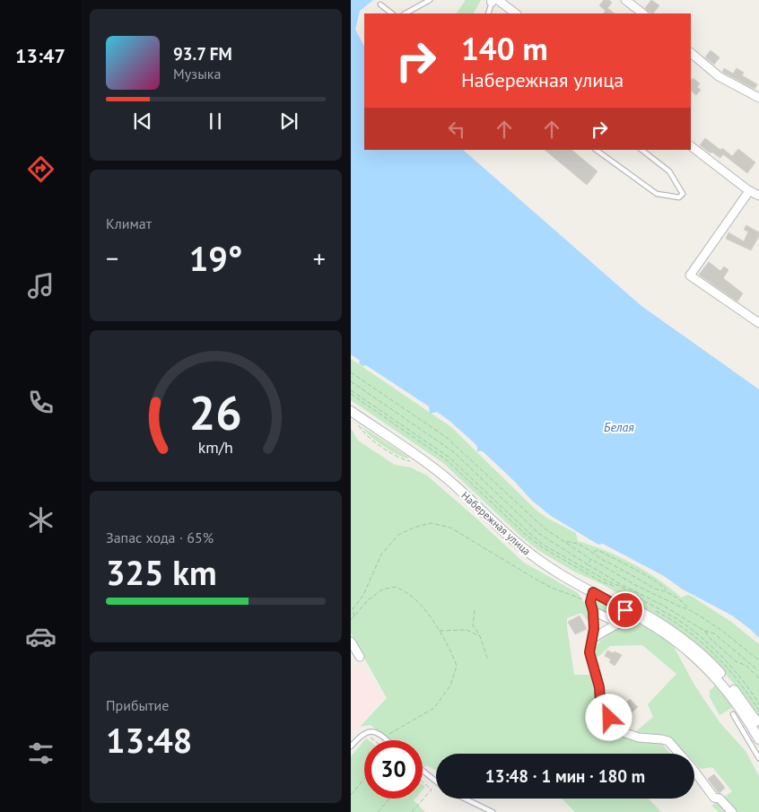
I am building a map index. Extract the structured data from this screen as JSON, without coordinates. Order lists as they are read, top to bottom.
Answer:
{
  "streets": {
    "street": ["Набережная улица"]
  },
  "water": ["Белая"],
  "page": {
    "tabs": "13:47",
    "turn": ["140 m", "Набережная улица"],
    "song": ["93.7 FM", "Музыка"],
    "tile": [
      "Климат",
      ["Запас хода · 65%", "325 km"],
      ["Прибытие", "13:48"]
    ],
    "heat": ["−", "19°", "+"],
    "limit": "30",
    "trip": "13:48 · 1 мин · 180 m",
    "gauge": ["26", "km/h"]
  }
}
